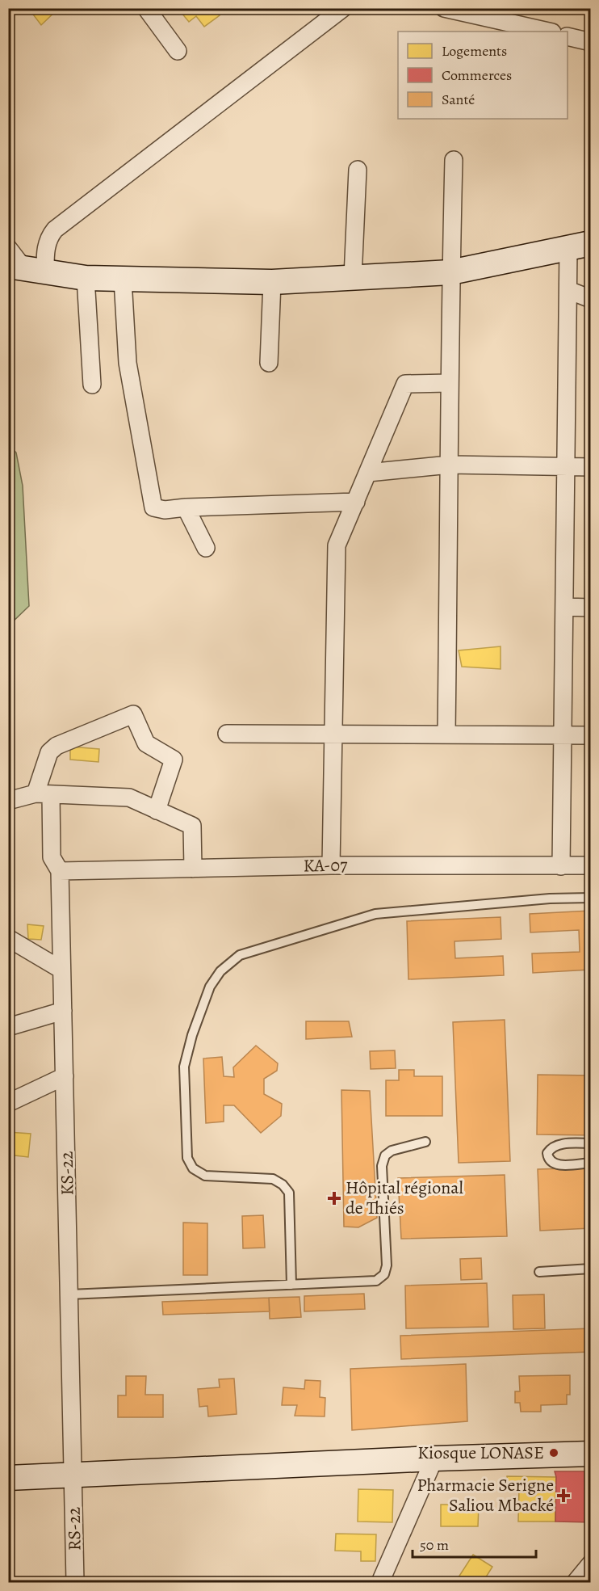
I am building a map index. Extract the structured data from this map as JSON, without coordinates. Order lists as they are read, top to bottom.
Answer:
{
  "streets": {
    "street": ["KA-07", "KS-22", "RS-22"]
  },
  "crossings": [
    ["KA-07", "KS-22"],
    ["KS-22", "RS-22"]
  ],
  "places": {
    "health": ["Hôpital régional de Thiés", "Pharmacie Serigne Saliou Mbacké"],
    "other": ["Kiosque LONASE"]
  },
  "legend": ["Logements", "Commerces", "Santé"],
  "scale_bar": "50 m"
}
